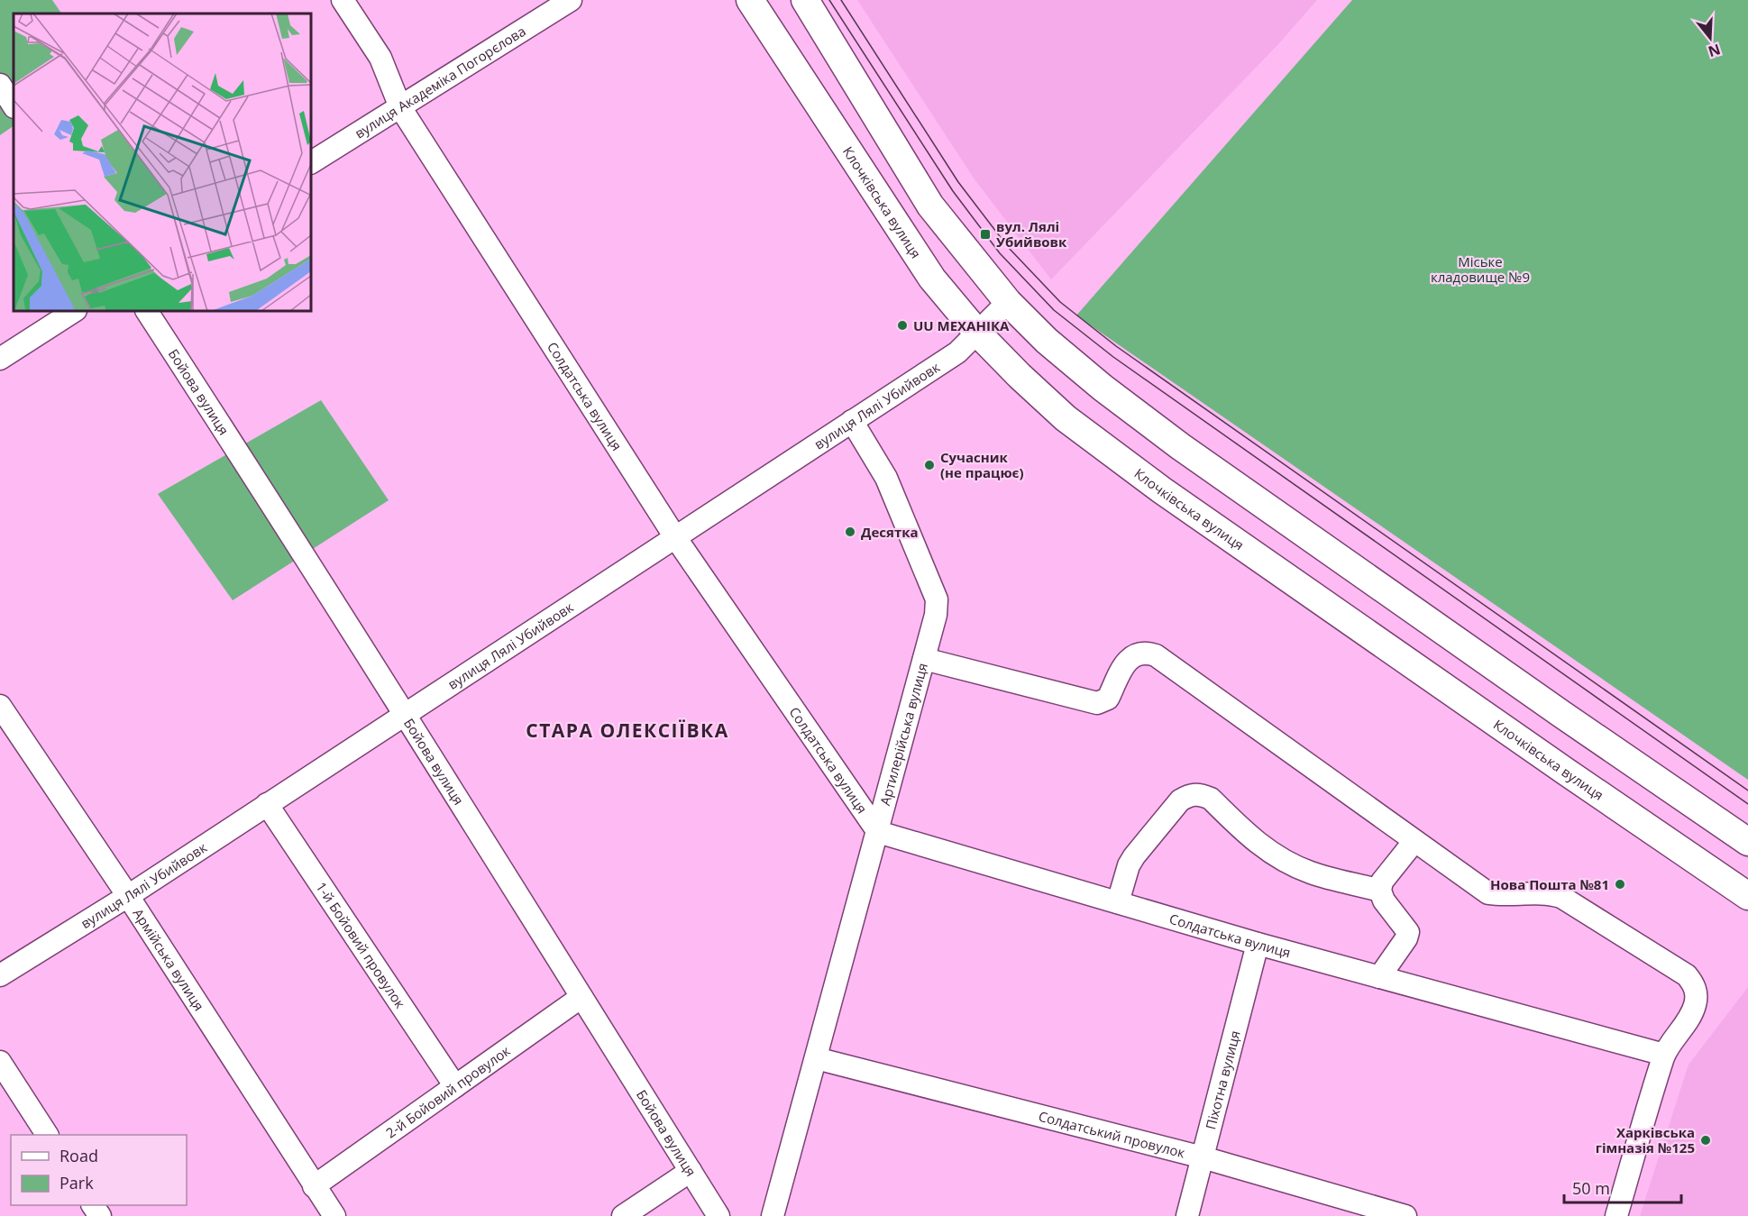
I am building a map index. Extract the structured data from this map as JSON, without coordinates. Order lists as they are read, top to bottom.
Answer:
{
  "streets": {
    "main road": ["Клочківська вулиця"],
    "street": [
      "вулиця Академіка Погорєлова",
      "Бойова вулиця",
      "Солдатська вулиця",
      "вулиця Лялі Убийвовк",
      "Артилерійська вулиця",
      "1-й Бойовий провулок",
      "Армійська вулиця",
      "Піхотна вулиця",
      "2-й Бойовий провулок",
      "Солдатський провулок"
    ]
  },
  "crossings": [
    ["вулиця Академіка Погорєлова", "Солдатська вулиця"],
    ["Клочківська вулиця", "вулиця Лялі Убийвовк"],
    ["Бойова вулиця", "вулиця Лялі Убийвовк"],
    ["Бойова вулиця", "2-й Бойовий провулок"],
    ["Солдатська вулиця", "вулиця Лялі Убийвовк"],
    ["Солдатська вулиця", "Артилерійська вулиця"],
    ["Солдатська вулиця", "Піхотна вулиця"],
    ["вулиця Лялі Убийвовк", "Артилерійська вулиця"],
    ["вулиця Лялі Убийвовк", "1-й Бойовий провулок"],
    ["вулиця Лялі Убийвовк", "Армійська вулиця"],
    ["Артилерійська вулиця", "Солдатський провулок"],
    ["1-й Бойовий провулок", "2-й Бойовий провулок"],
    ["Армійська вулиця", "2-й Бойовий провулок"],
    ["Піхотна вулиця", "Солдатський провулок"]
  ],
  "districts": ["СТАРА ОЛЕКСІЇВКА"],
  "parks": ["Міське кладовище №9"],
  "places": {
    "transit": ["вул. Лялі Убийвовк"],
    "other": [
      "UU МЕХАНІКА",
      "Сучасник (не працює)",
      "Десятка",
      "Нова Пошта №81",
      "Харківська гімназія №125"
    ]
  },
  "legend": ["Road", "Park"],
  "scale_bar": "50 m",
  "north": "bottom"
}
